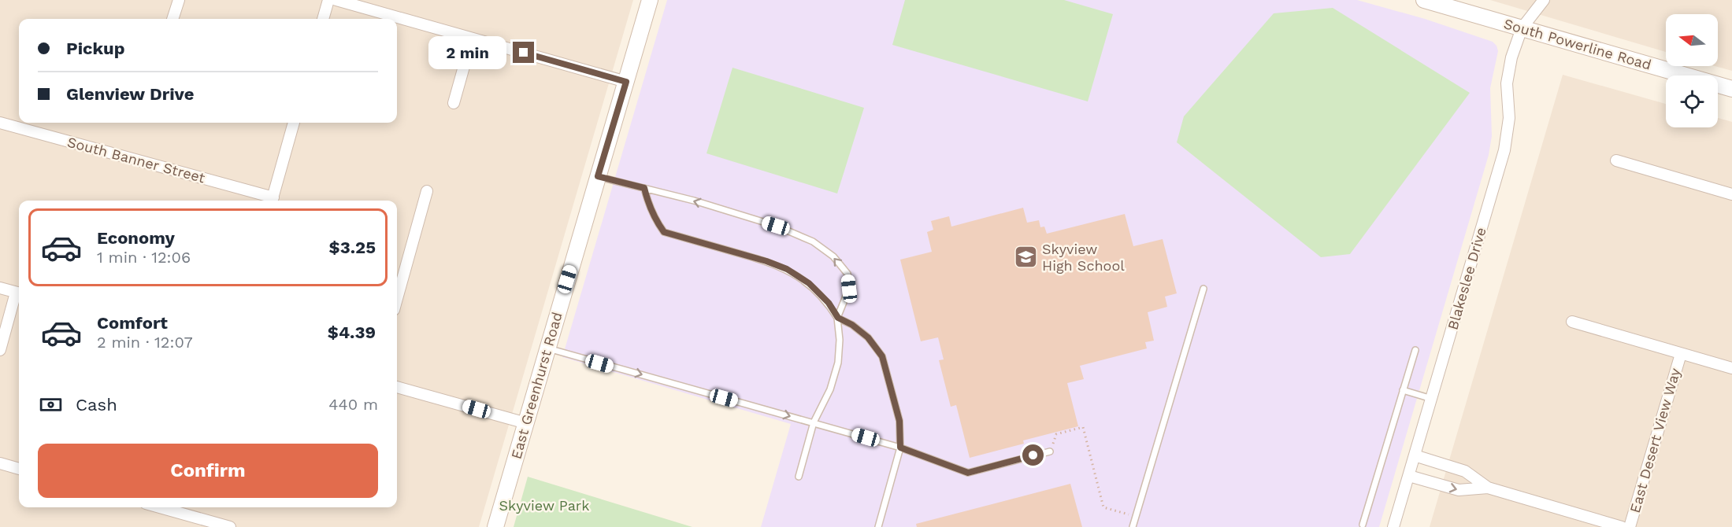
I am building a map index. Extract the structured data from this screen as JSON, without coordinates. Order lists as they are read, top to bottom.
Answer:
{
  "streets": {
    "main road": ["South Powerline Road", "East Greenhurst Road"],
    "street": ["South Banner Street", "Blakeslee Drive", "East Desert View Way"]
  },
  "crossings": [
    ["South Powerline Road", "Blakeslee Drive"]
  ],
  "parks": ["Skyview Park"],
  "places": {
    "school or university": ["Skyview High School"]
  },
  "north": "left",
  "page": {
    "banner": ["Pickup", "Glenview Drive"],
    "bubble": "2 min",
    "list": [
      {
        "name": "Economy",
        "note": "1 min · 12:06",
        "value": "$3.25"
      },
      {
        "name": "Comfort",
        "note": "2 min · 12:07",
        "value": "$4.39"
      }
    ],
    "pay": ["Cash", "440 m"],
    "buttons": "Confirm"
  }
}
